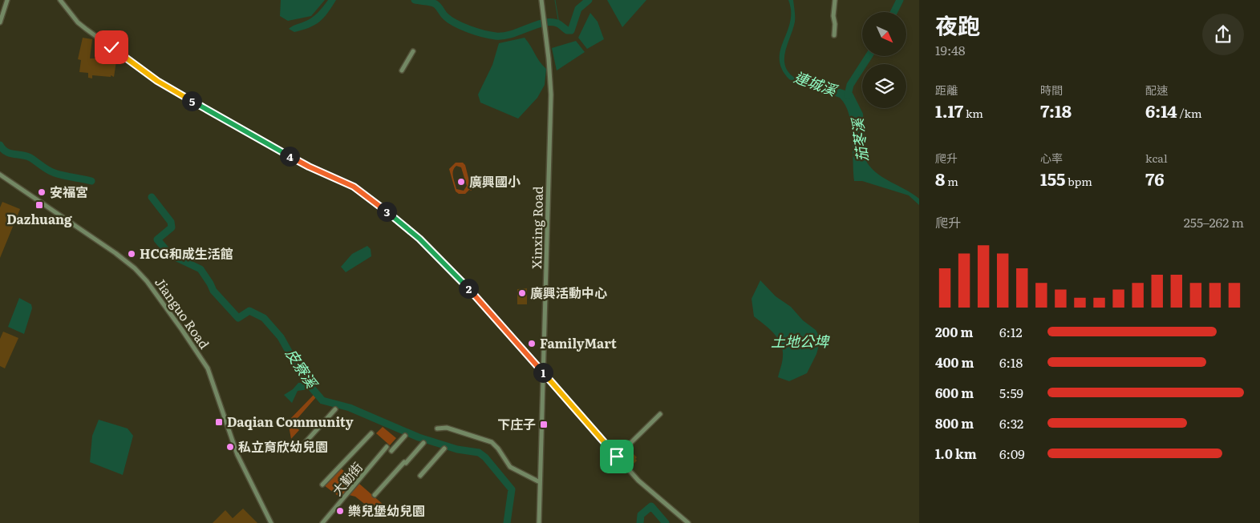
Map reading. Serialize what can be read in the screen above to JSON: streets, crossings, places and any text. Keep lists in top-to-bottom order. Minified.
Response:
{"streets":{"street":["Xinxing Road","Jianguo Road","大勤街"]},"water":["連城溪","茄苳溪","土地公埤","皮寮溪"],"places":{"other":["廣興國小","安福宮","HCG和成生活館","廣興活動中心","FamilyMart","私立育欣幼兒園","樂兒堡幼兒園"],"transit":["Dazhuang","Daqian Community","下庄子"]},"north":"bottom right","page":{"heading":["夜跑","19:48"],"stats":[["距離","1.17 km"],["時間","7:18"],["配速","6:14 /km"],["爬升","8 m"],["心率","155 bpm"],["kcal","76"]],"pins":["5","4","3","2","1"],"chart":["爬升","255–262 m"],"list":[{"name":"200 m","note":"6:12"},{"name":"400 m","note":"6:18"},{"name":"600 m","note":"5:59"},{"name":"800 m","note":"6:32"},{"name":"1.0 km","note":"6:09"}]}}
